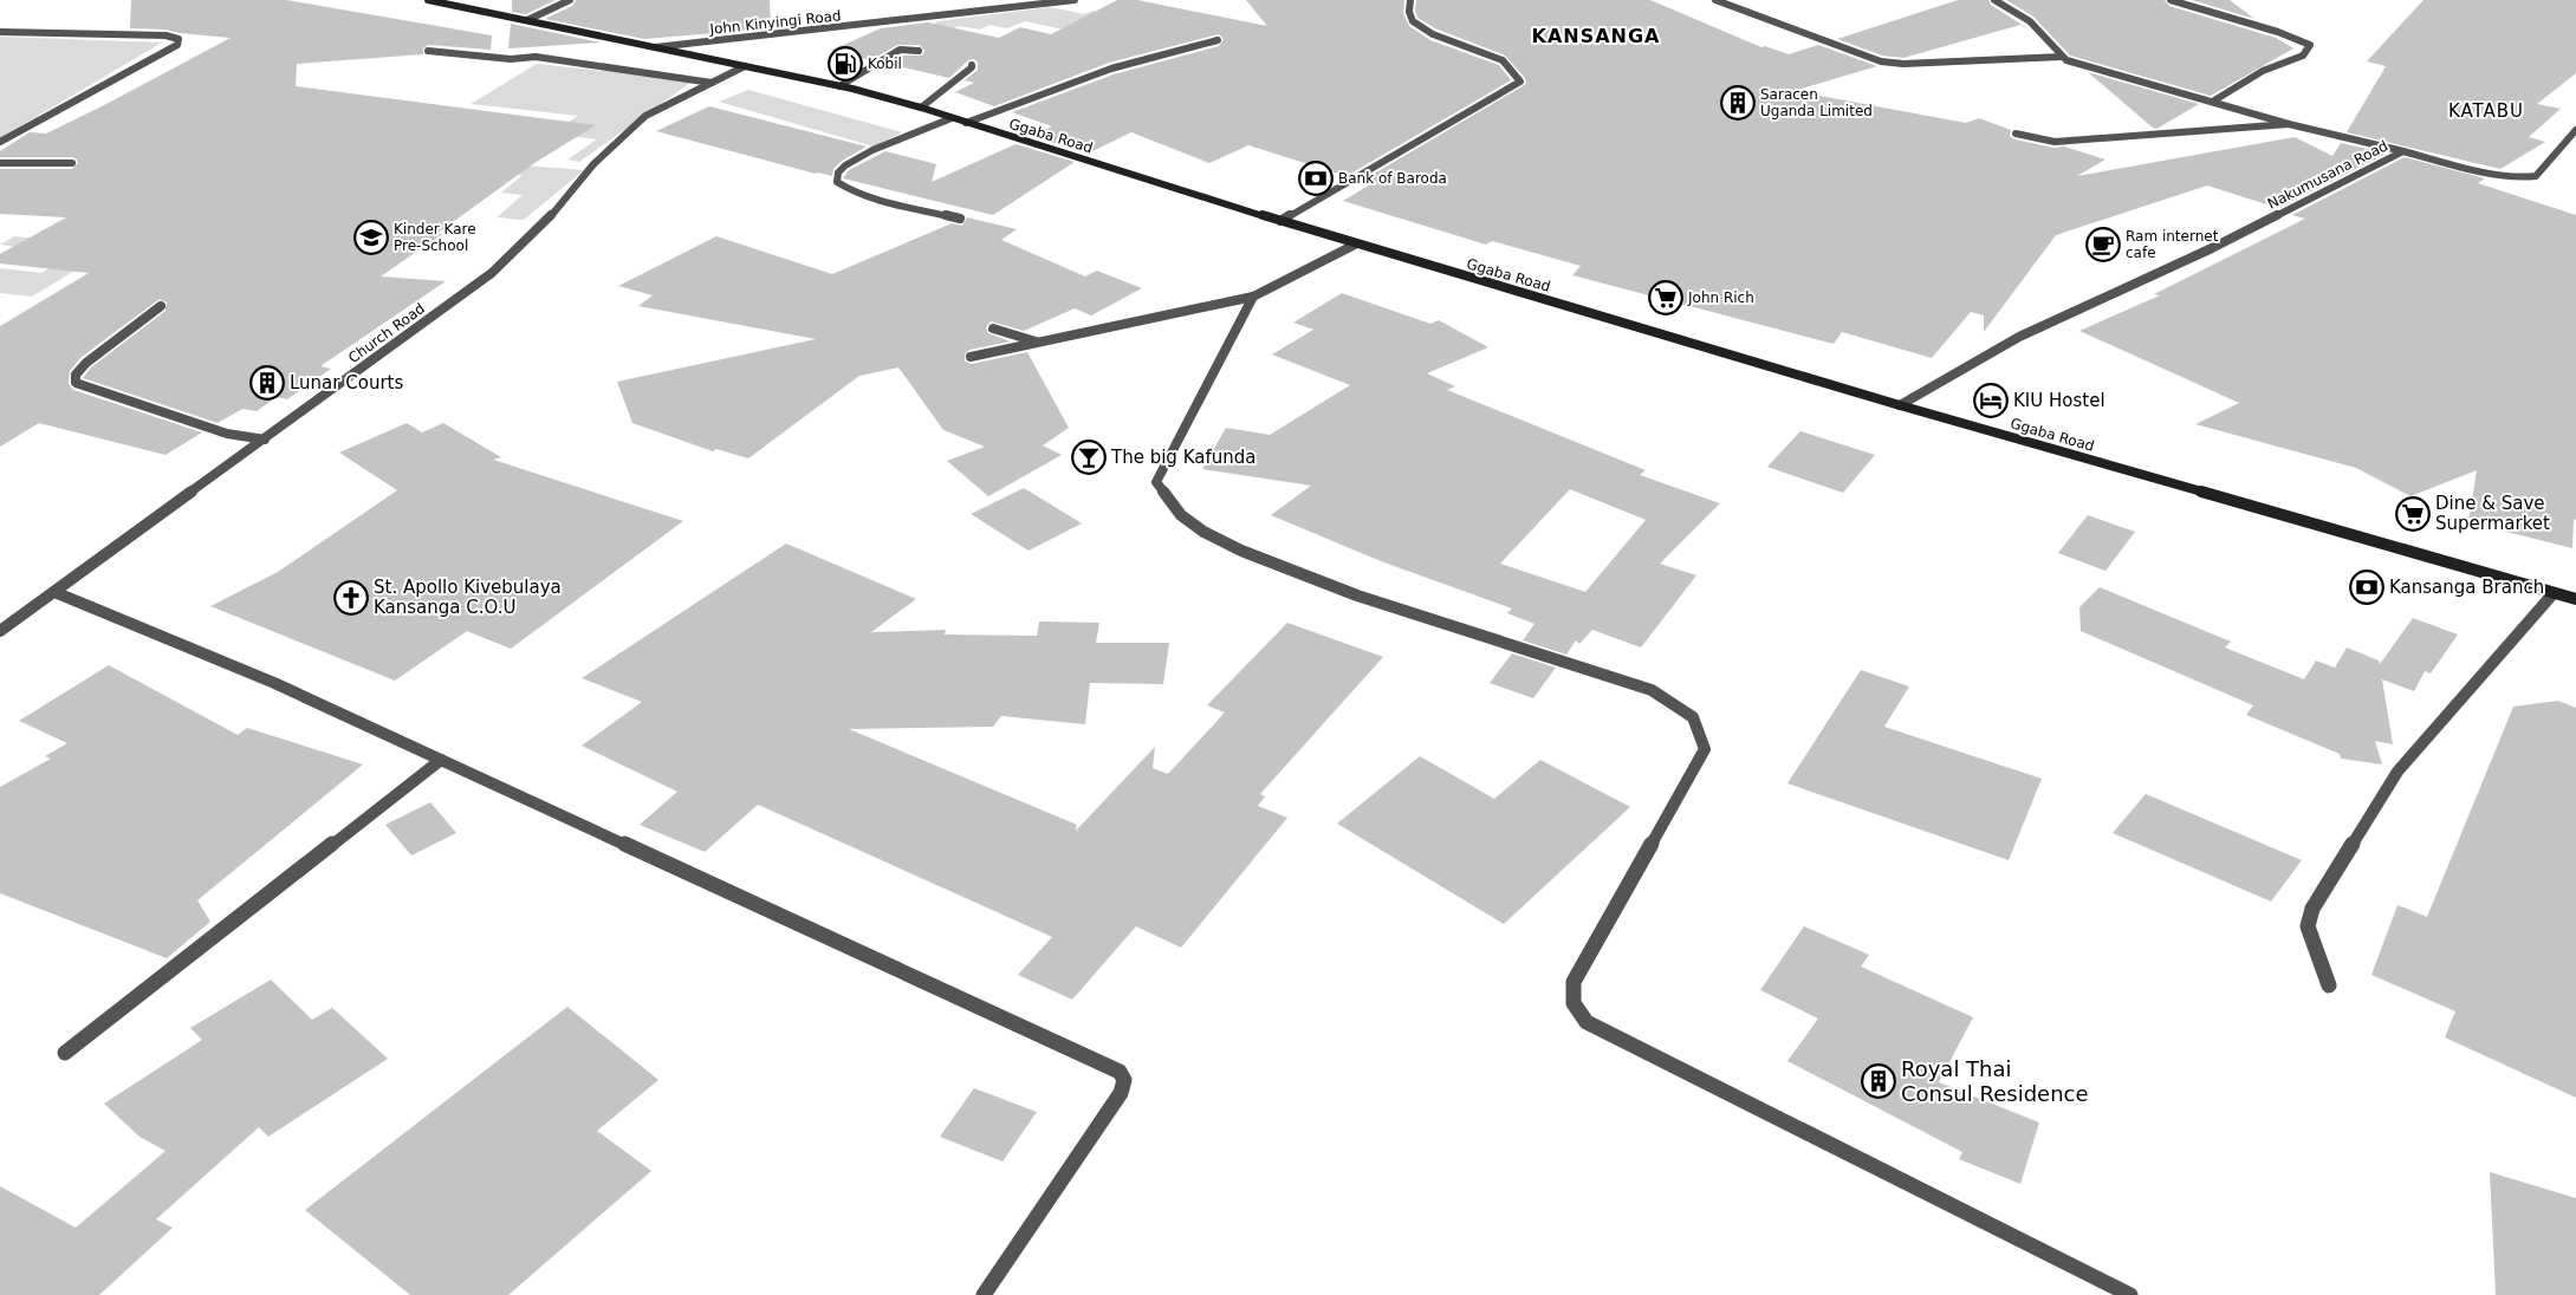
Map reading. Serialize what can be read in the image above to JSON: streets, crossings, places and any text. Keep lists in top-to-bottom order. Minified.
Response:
{"streets":{"main road":["Ggaba Road"],"street":["John Kinyingi Road","Nakumusana Road","Church Road"]},"crossings":[["John Kinyingi Road","Ggaba Road"],["Ggaba Road","Nakumusana Road"],["Ggaba Road","Church Road"]],"districts":["KANSANGA","KATABU"],"places":{"fuel station":["Kobil"],"building":["Saracen Uganda Limited","Lunar Courts","Royal Thai Consul Residence"],"bank":["Bank of Baroda","Kansanga Branch"],"school or university":["Kinder Kare Pre-School"],"cafe":["Ram internet cafe"],"supermarket":["John Rich","Dine & Save Supermarket"],"hotel":["KIU Hostel"],"bar":["The big Kafunda"],"church":["St. Apollo Kivebulaya Kansanga C.O.U"]}}
